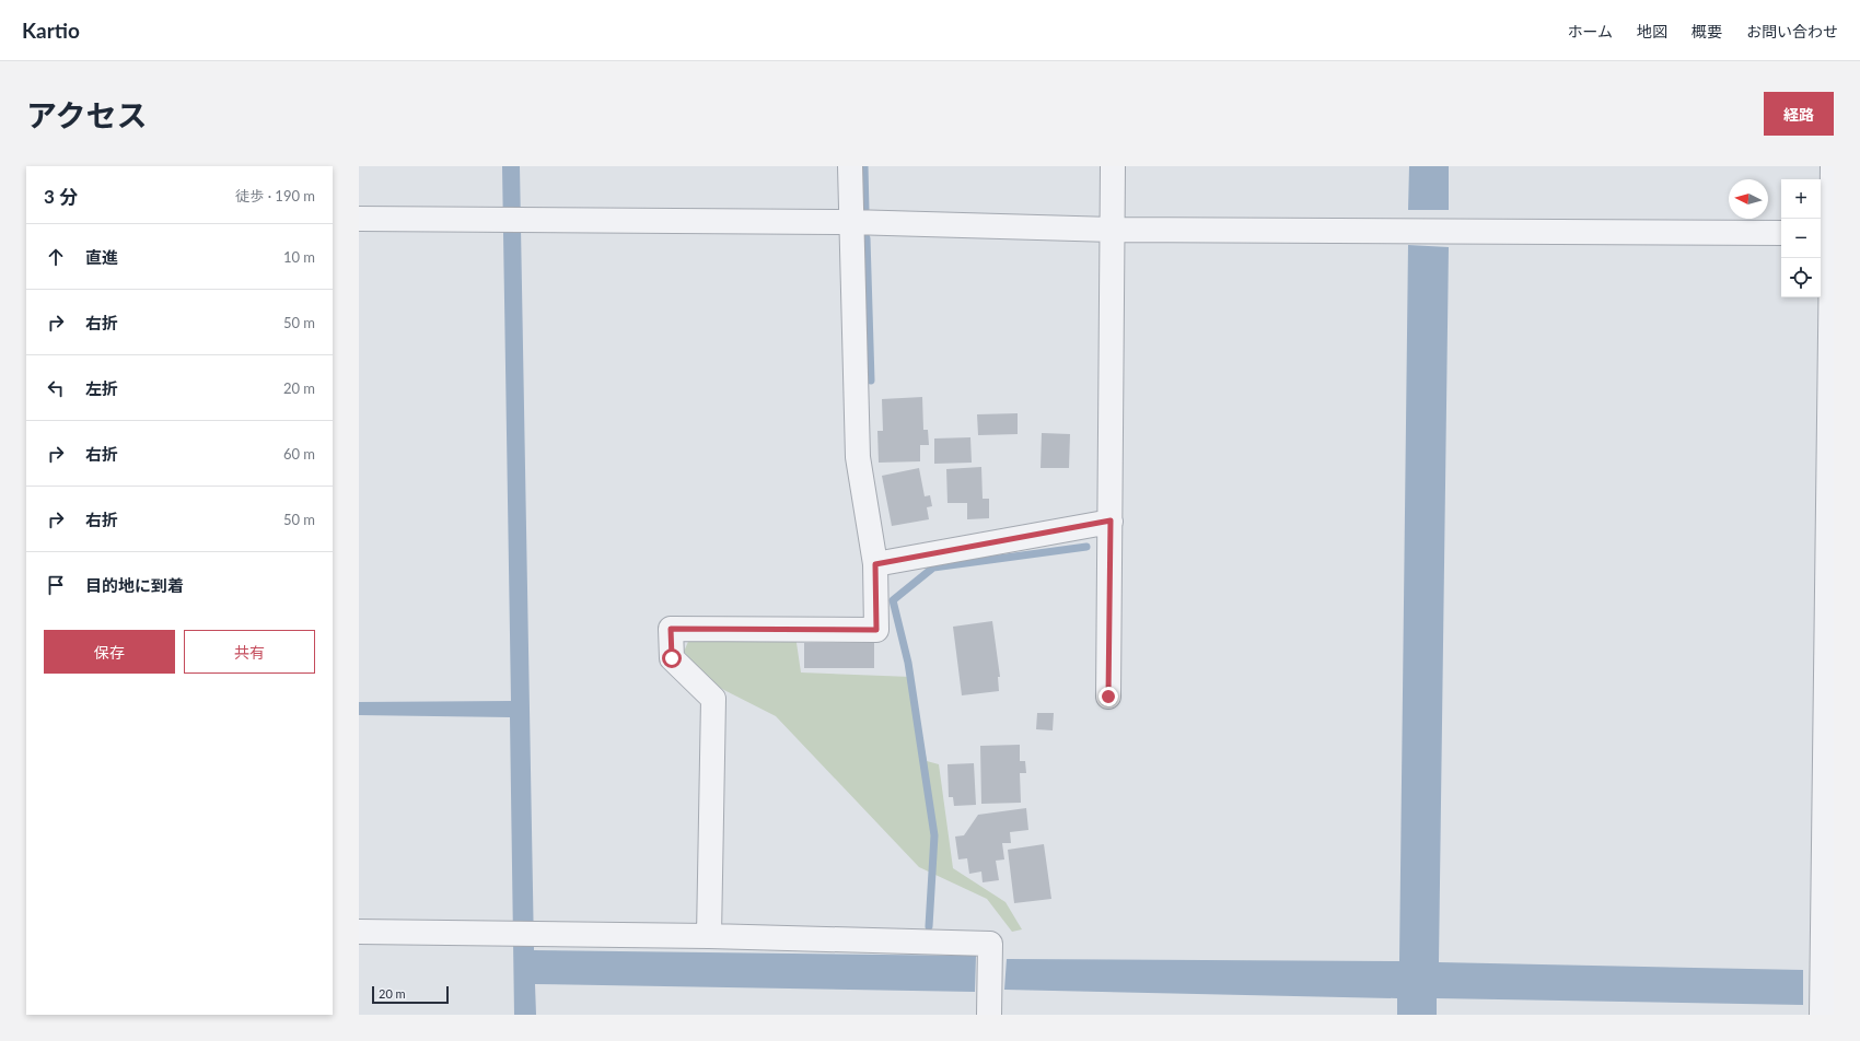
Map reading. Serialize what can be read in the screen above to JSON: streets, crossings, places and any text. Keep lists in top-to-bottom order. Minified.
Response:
{"scale_bar":"20 m","north":"left","page":{"header":"Kartio","nav":["ホーム","地図","概要","お問い合わせ"],"title":"アクセス","buttons":["経路",["保存","共有"]],"heading":["3 分","徒歩 · 190 m"],"map_buttons":["+","−"],"list":[["直進","10 m"],["右折","50 m"],["左折","20 m"],["右折","60 m"],["右折","50 m"],"目的地に到着"],"scale":"20 m"}}
